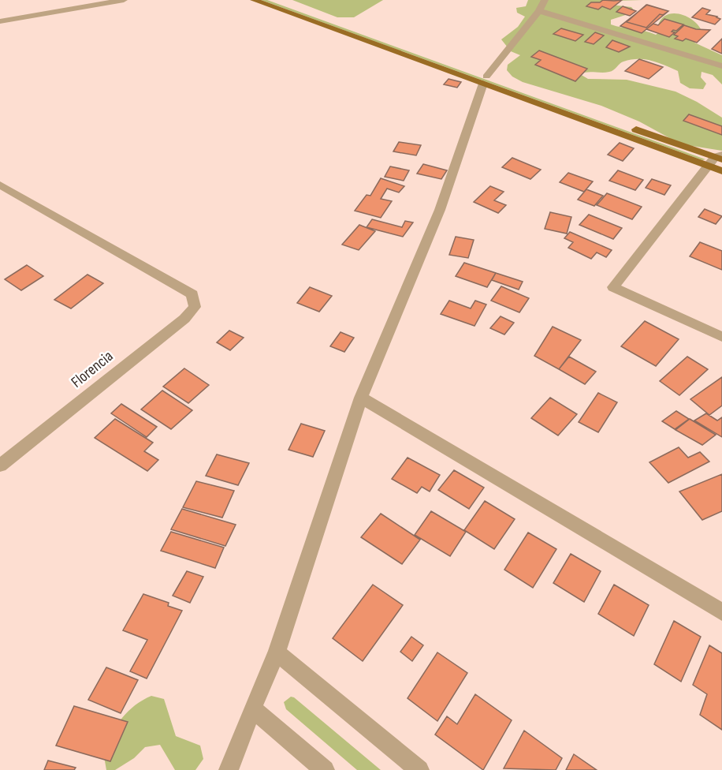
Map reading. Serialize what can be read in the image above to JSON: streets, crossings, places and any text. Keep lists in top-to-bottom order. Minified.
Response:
{"streets":{"street":["Florencia"]}}
